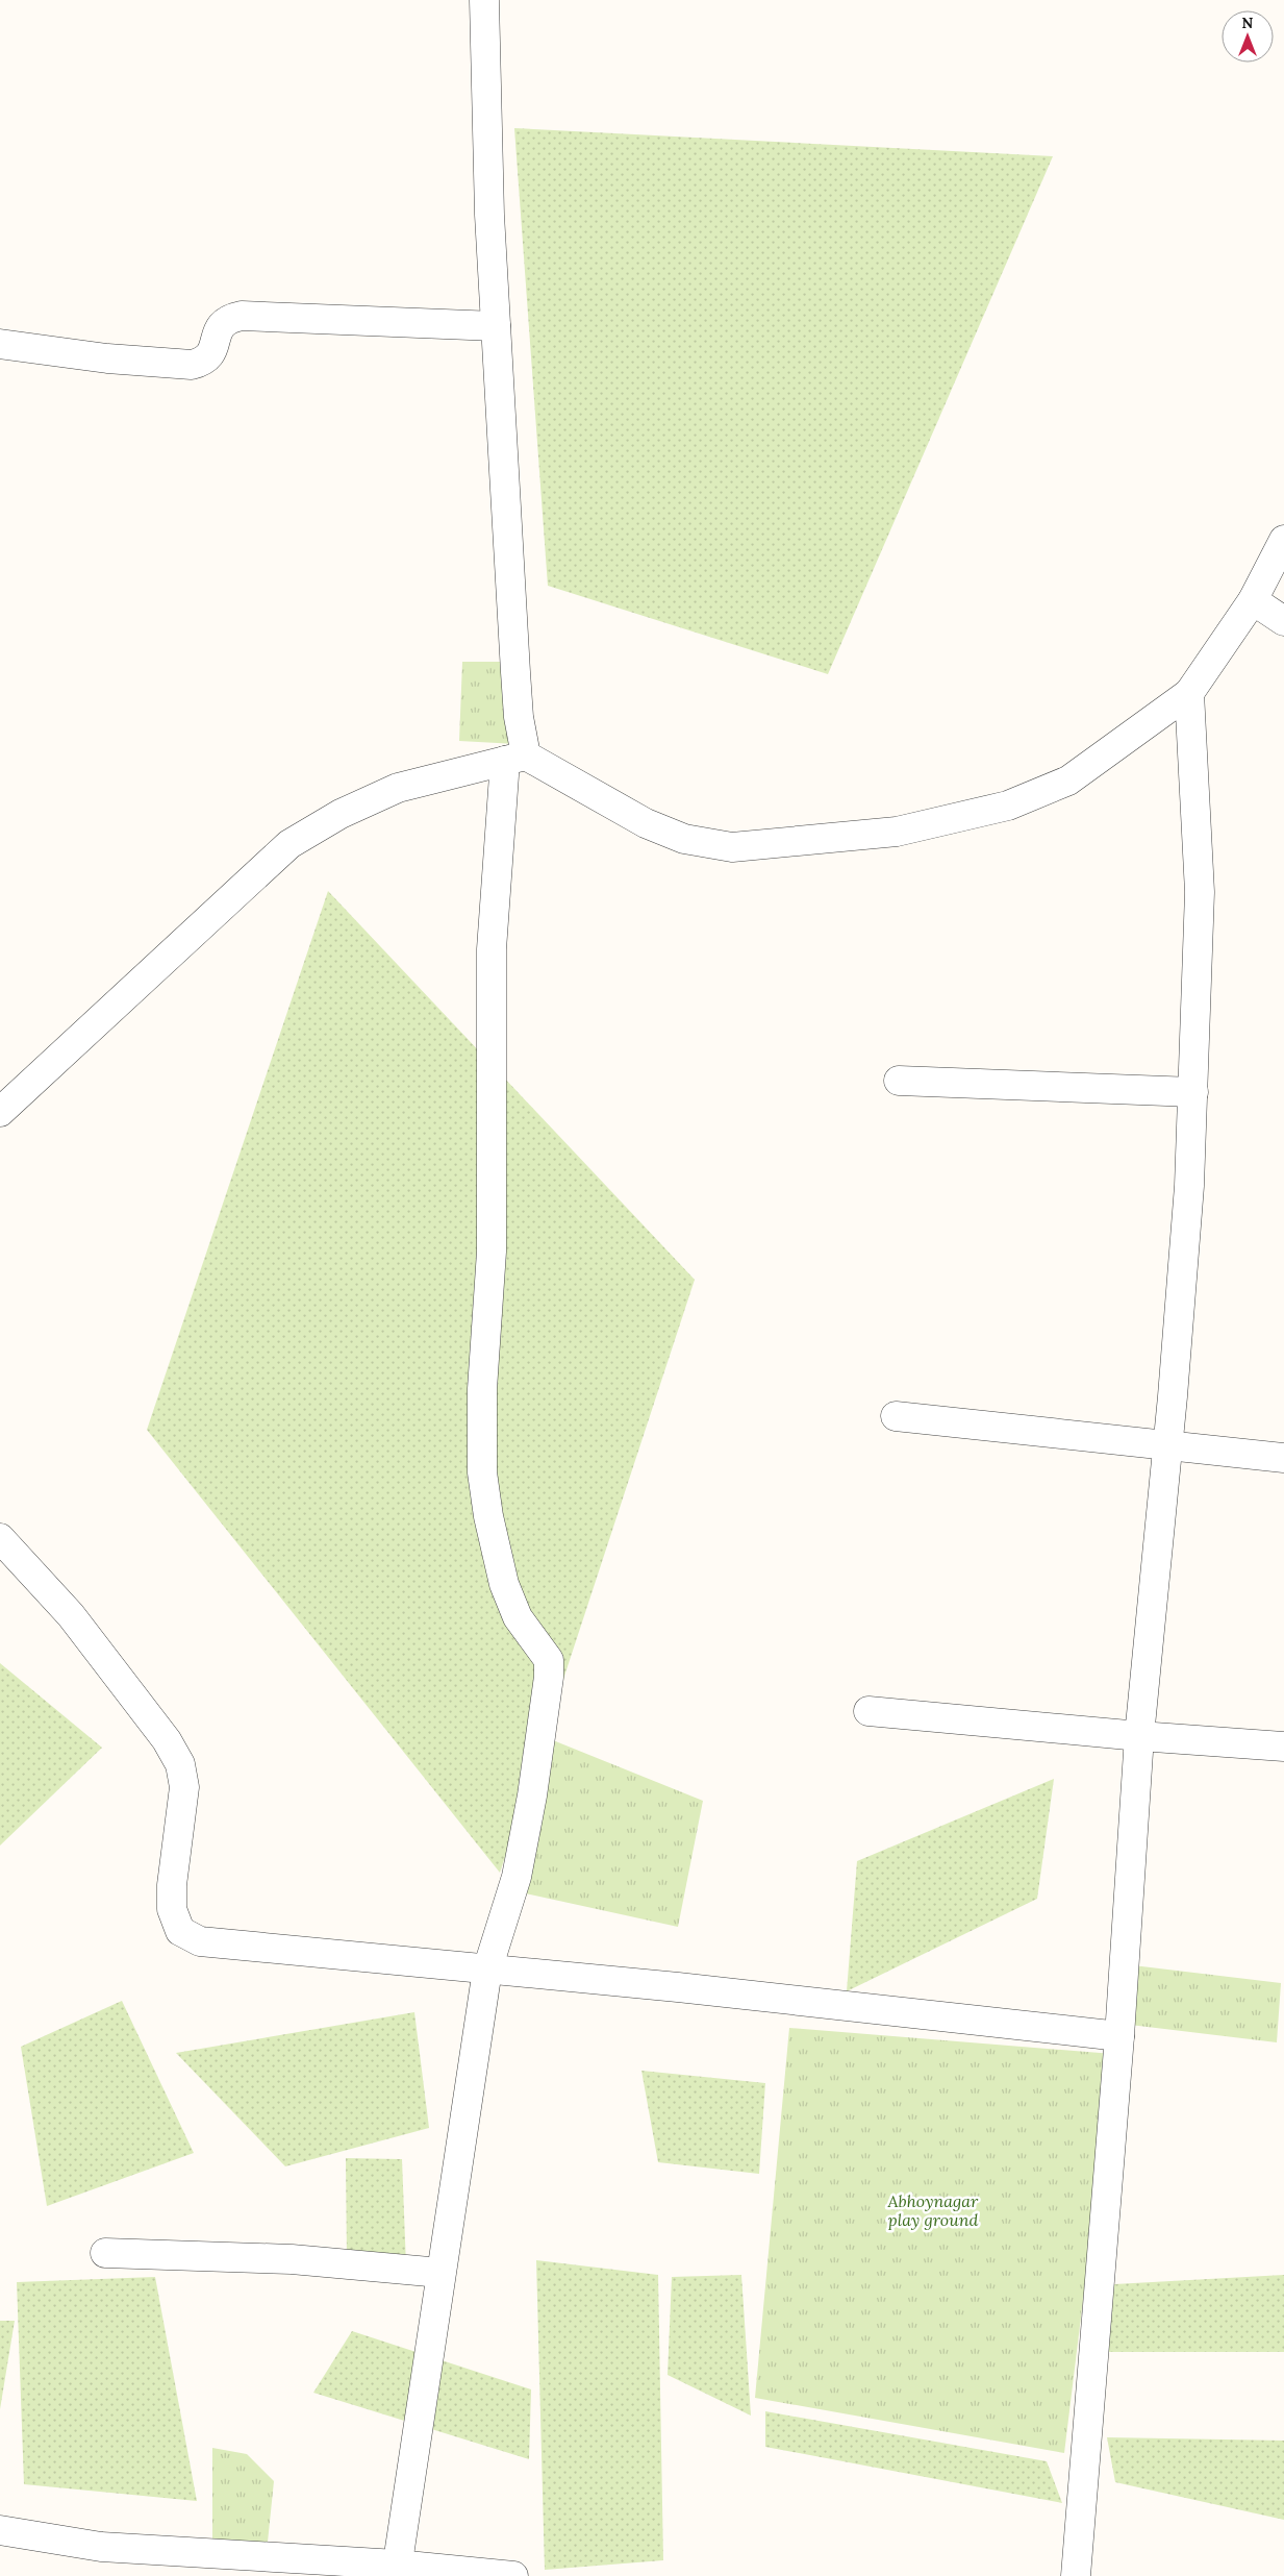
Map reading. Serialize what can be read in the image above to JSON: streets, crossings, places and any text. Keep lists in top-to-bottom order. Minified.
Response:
{"parks":["Abhoynagar play ground"],"north":"top"}
